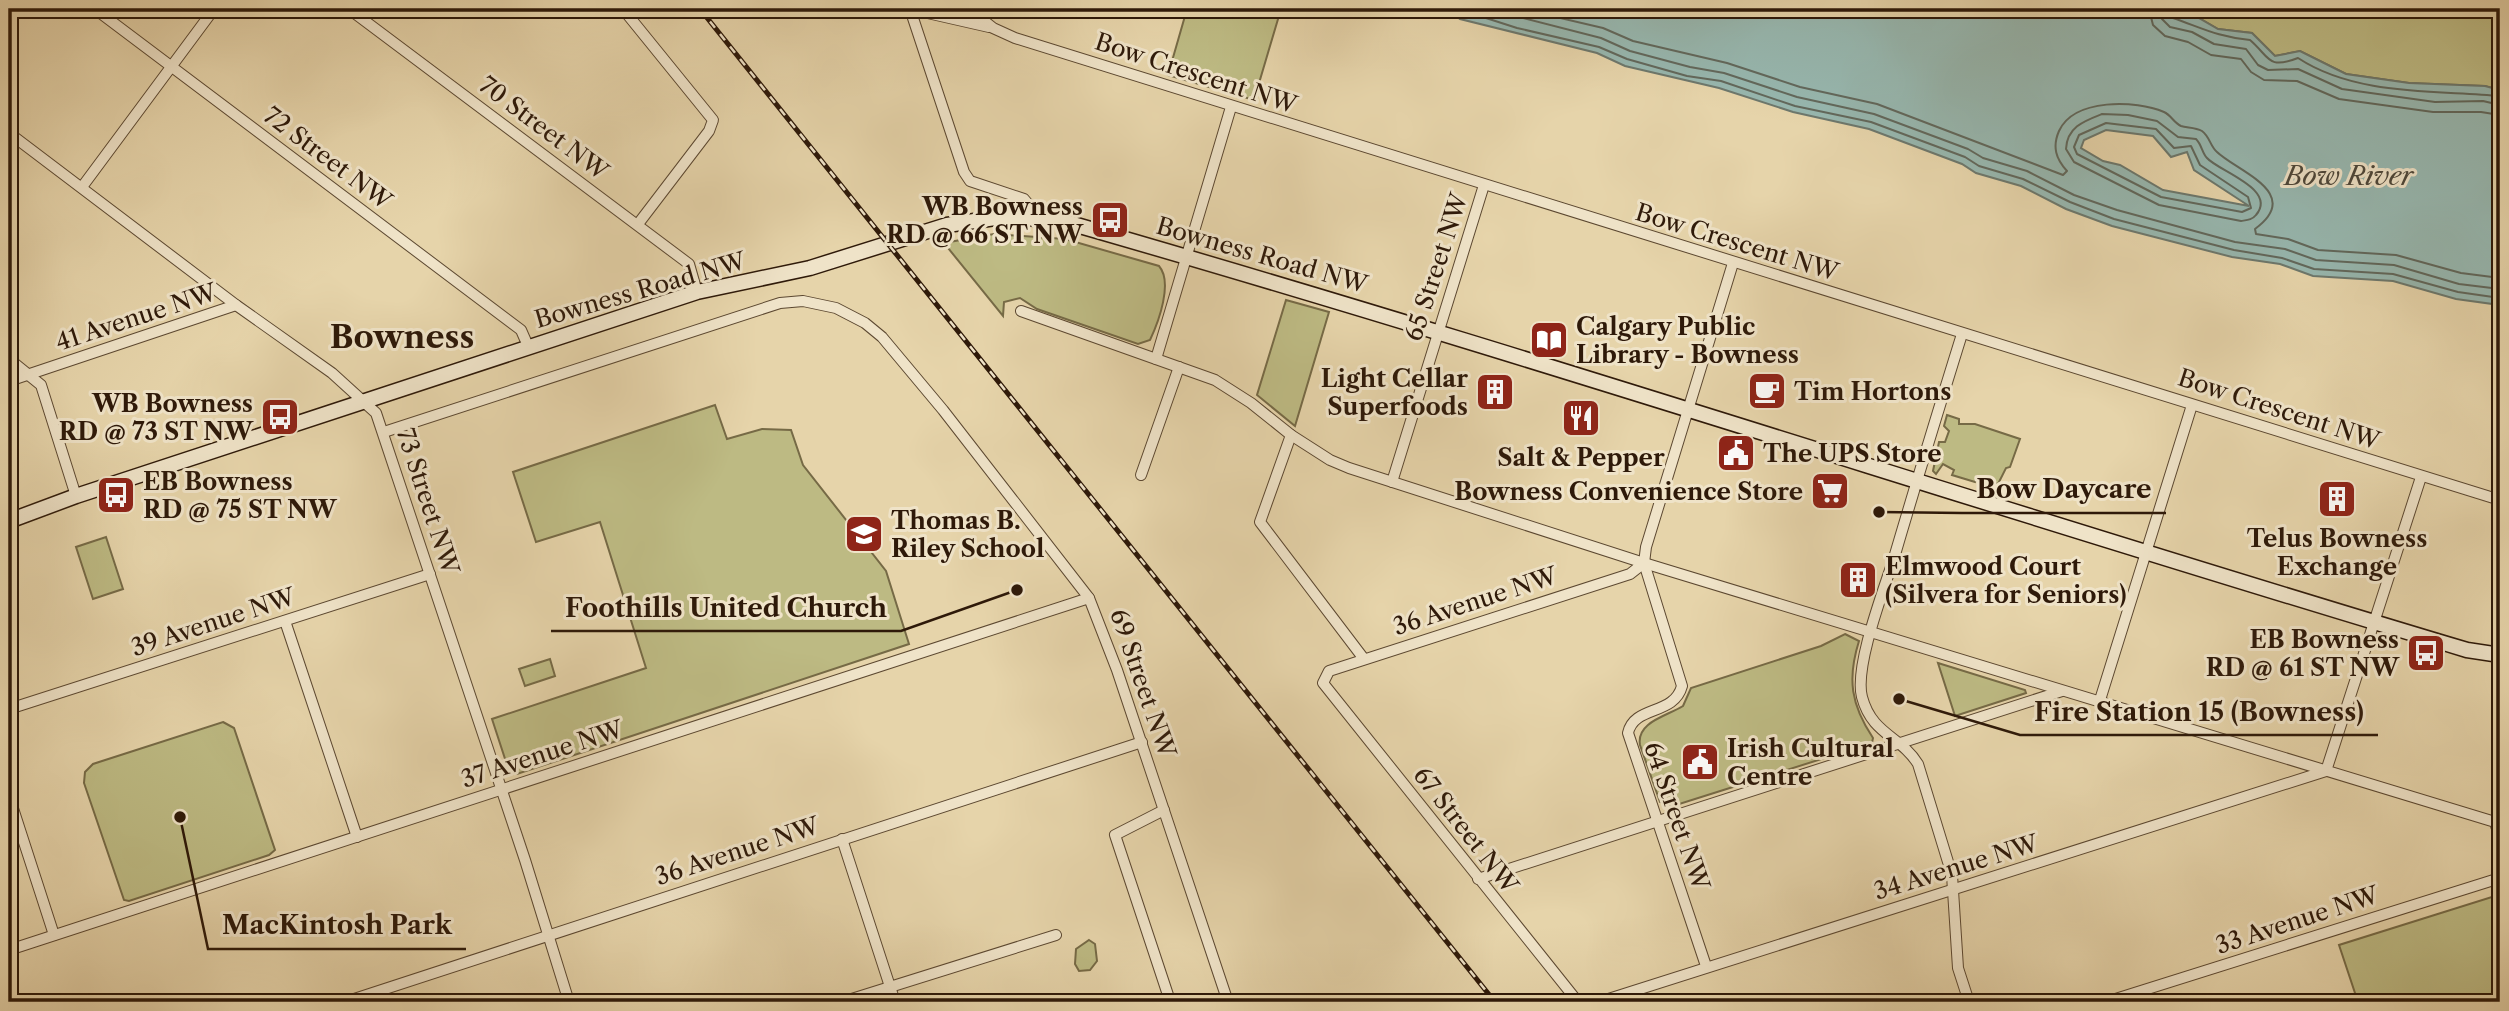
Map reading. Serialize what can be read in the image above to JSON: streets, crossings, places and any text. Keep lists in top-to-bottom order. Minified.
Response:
{"streets":{"street":["Bow Crescent NW","70 Street NW","72 Street NW","Bowness Road NW","65 Street NW","41 Avenue NW","73 Street NW","36 Avenue NW","39 Avenue NW","69 Street NW","37 Avenue NW","64 Street NW","67 Street NW","34 Avenue NW","33 Avenue NW"]},"crossings":[["Bow Crescent NW","65 Street NW"],["Bow Crescent NW","64 Street NW"],["70 Street NW","Bowness Road NW"],["72 Street NW","Bowness Road NW"],["Bowness Road NW","65 Street NW"],["Bowness Road NW","73 Street NW"],["Bowness Road NW","69 Street NW"],["Bowness Road NW","64 Street NW"],["41 Avenue NW","73 Street NW"],["73 Street NW","36 Avenue NW"],["73 Street NW","39 Avenue NW"],["73 Street NW","37 Avenue NW"],["36 Avenue NW","69 Street NW"],["36 Avenue NW","64 Street NW"],["36 Avenue NW","67 Street NW"],["69 Street NW","37 Avenue NW"],["64 Street NW","34 Avenue NW"]],"districts":["Bowness"],"water":["Bow River"],"places":{"bus stop":["WB Bowness RD @ 66 ST NW","WB Bowness RD @ 73 ST NW","EB Bowness RD @ 75 ST NW","EB Bowness RD @ 61 ST NW"],"library":["Calgary Public Library - Bowness"],"cafe":["Tim Hortons"],"building":["Light Cellar Superfoods","Telus Bowness Exchange","Elmwood Court (Silvera for Seniors)"],"restaurant":["Salt & Pepper"],"public building":["The UPS Store","Irish Cultural Centre"],"supermarket":["Bowness Convenience Store"],"other":["Bow Daycare","Foothills United Church","Fire Station 15 (Bowness)","MacKintosh Park"],"school or university":["Thomas B. Riley School"]}}
